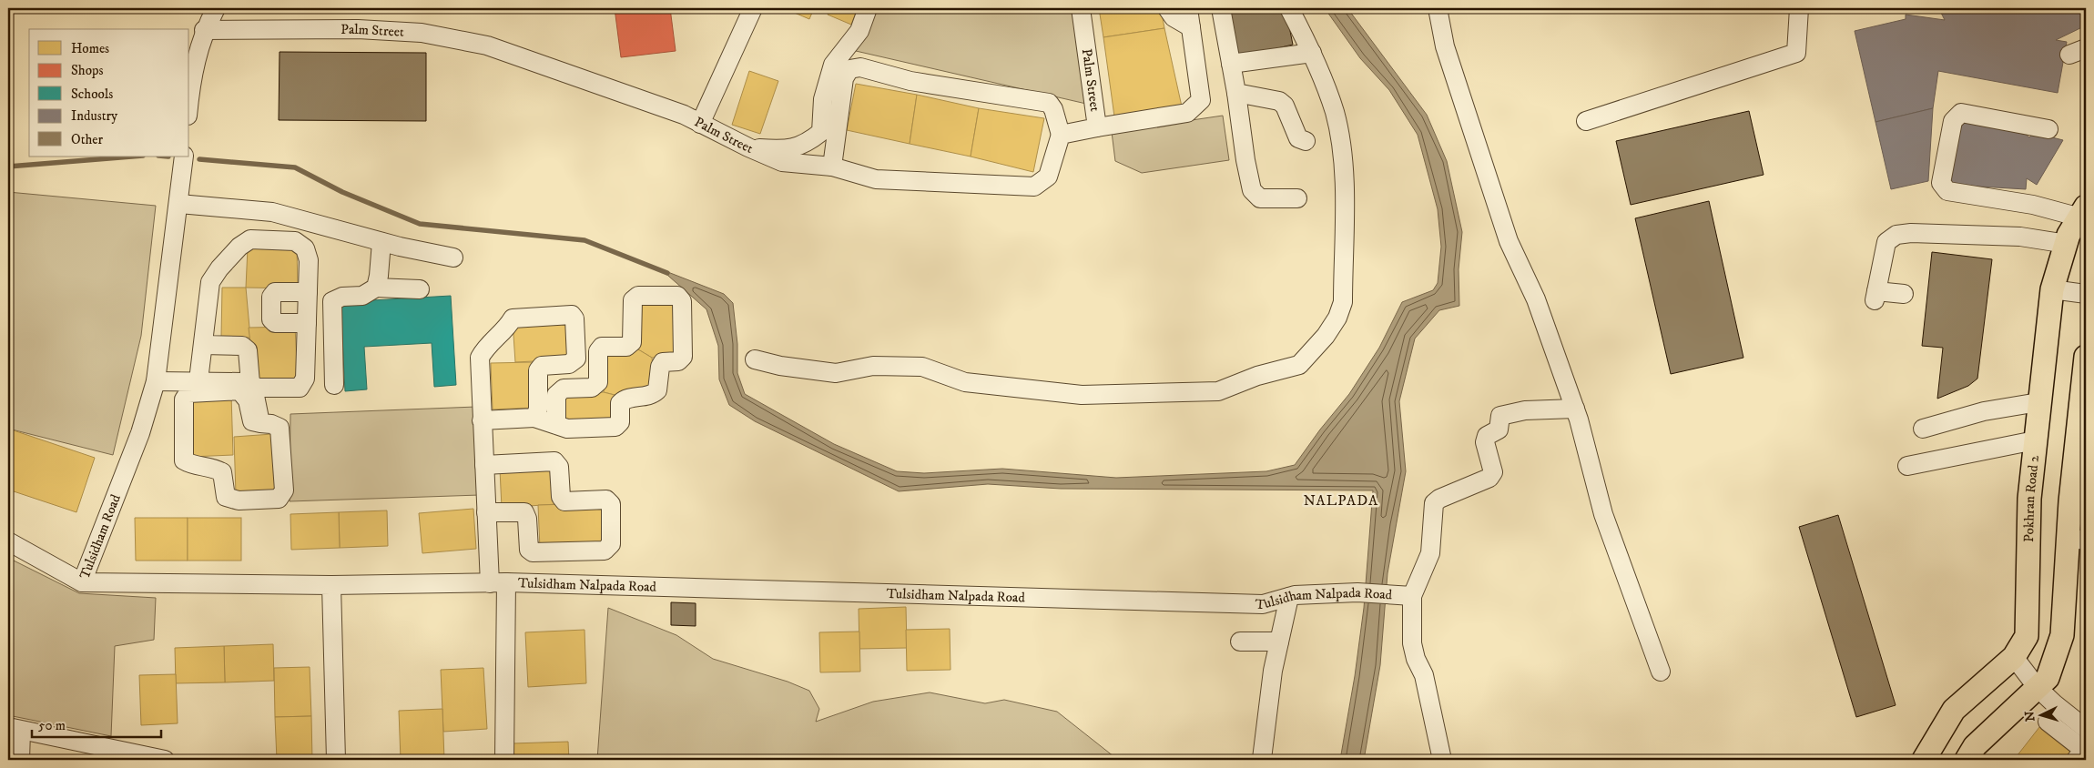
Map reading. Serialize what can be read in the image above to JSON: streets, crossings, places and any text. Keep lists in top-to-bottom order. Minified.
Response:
{"streets":{"main road":["Pokhran Road 2"],"street":["Palm Street","Tulsidham Road","Tulsidham Nalpada Road"]},"crossings":[["Tulsidham Road","Tulsidham Nalpada Road"]],"districts":["NALPADA"],"legend":["Homes","Shops","Schools","Industry","Other"],"scale_bar":"50 m","north":"left"}
